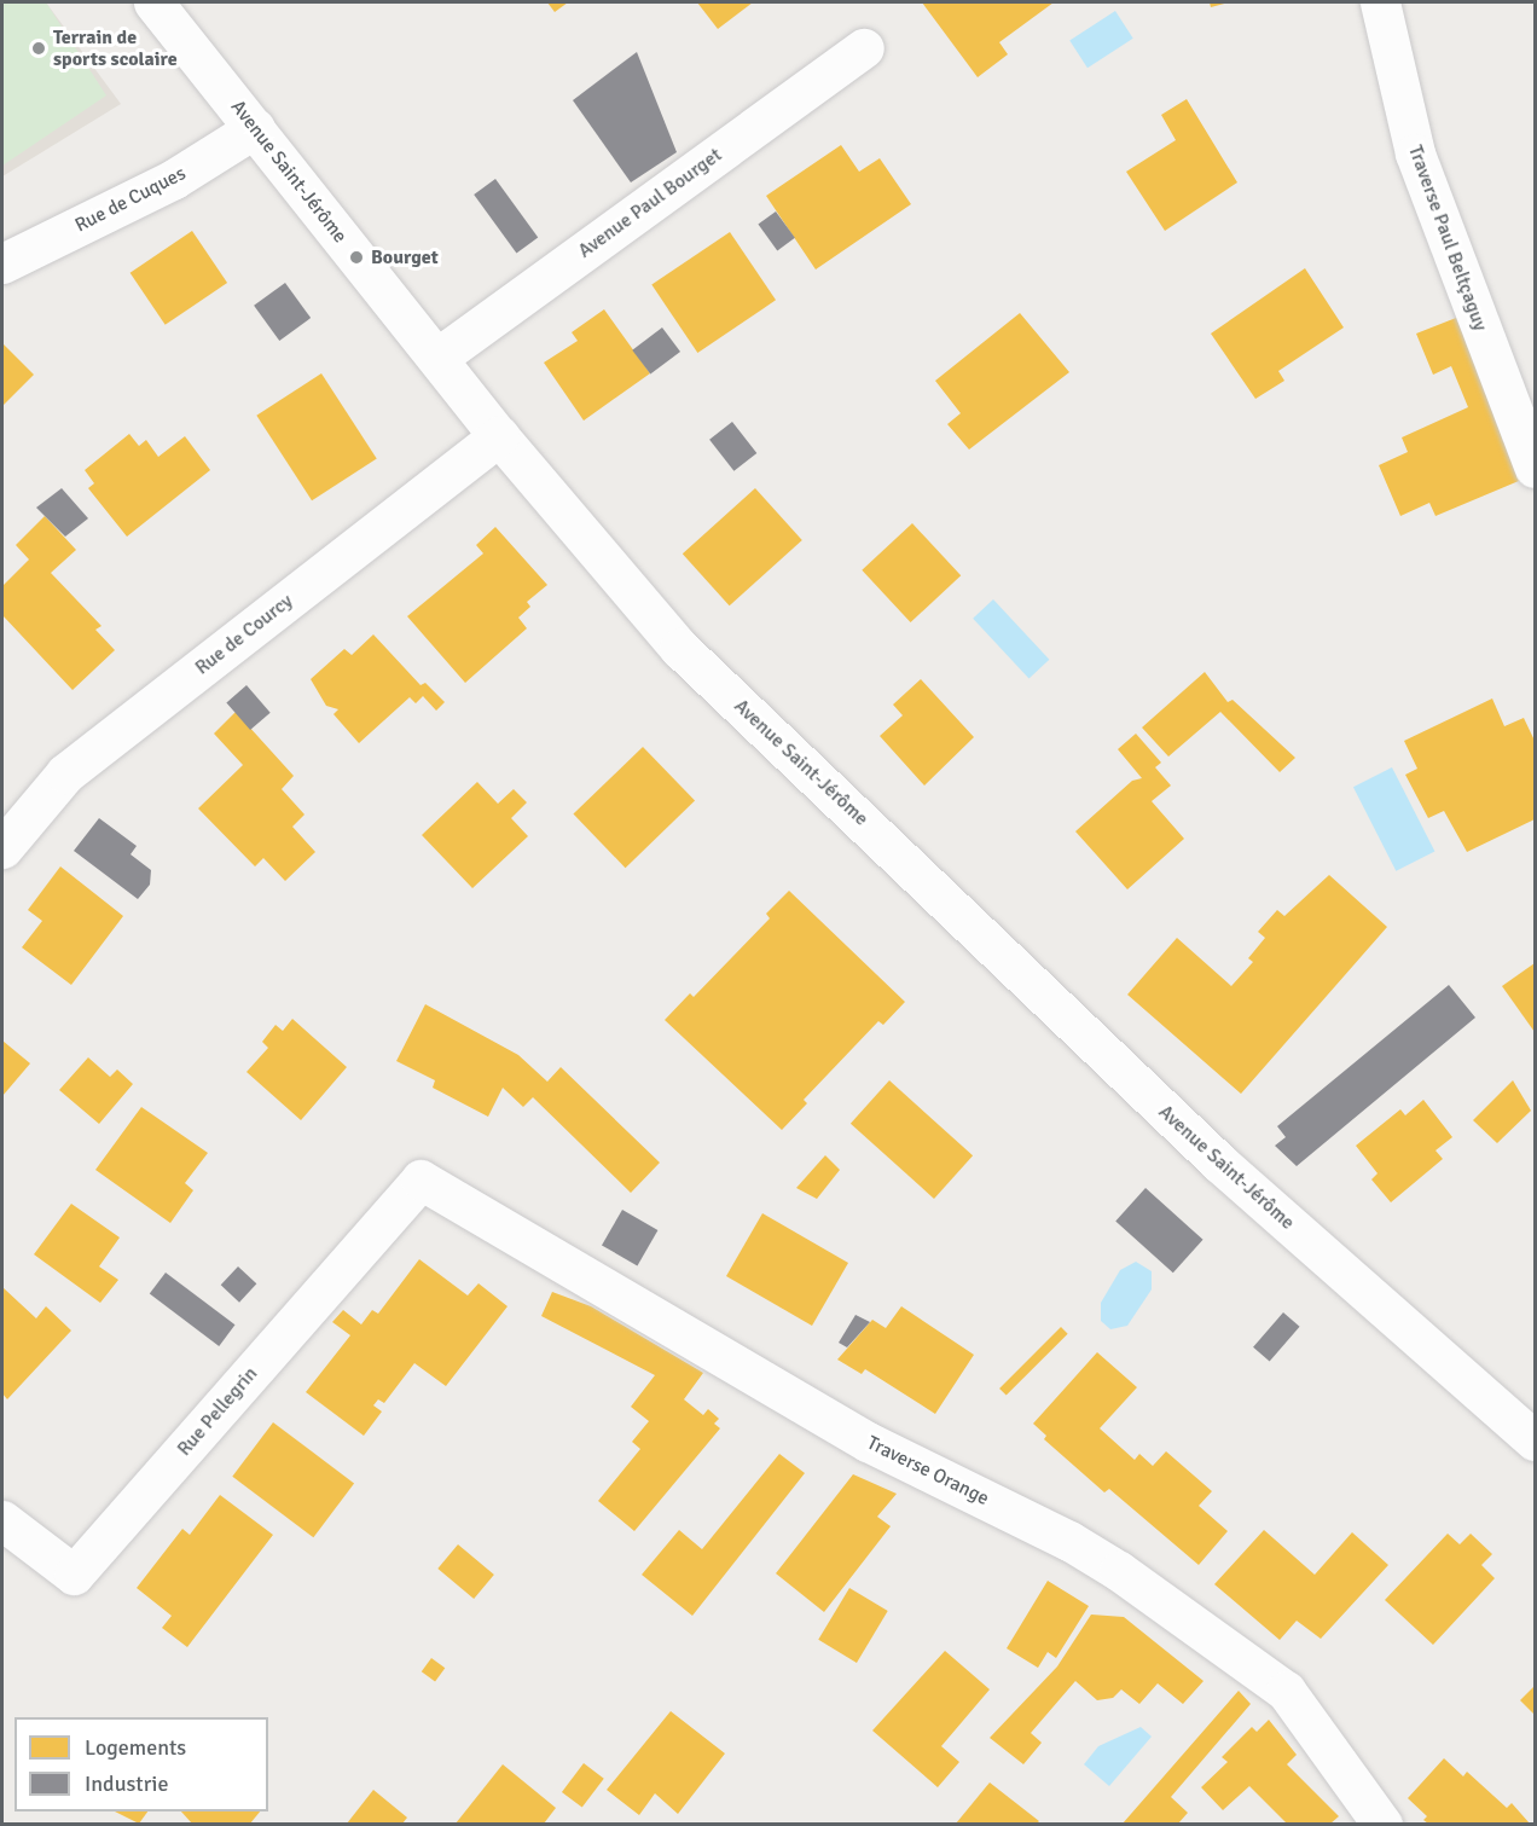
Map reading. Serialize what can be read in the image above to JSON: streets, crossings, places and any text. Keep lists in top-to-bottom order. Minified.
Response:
{"streets":{"street":["Avenue Saint-Jérôme","Rue de Cuques","Avenue Paul Bourget","Traverse Paul Beltçaguy","Rue de Courcy","Rue Pellegrin","Traverse Orange"]},"crossings":[["Avenue Saint-Jérôme","Rue de Cuques"],["Avenue Saint-Jérôme","Avenue Paul Bourget"],["Avenue Saint-Jérôme","Rue de Courcy"],["Rue Pellegrin","Traverse Orange"]],"places":["Terrain de sports scolaire","Bourget"],"legend":["Logements","Industrie"]}
